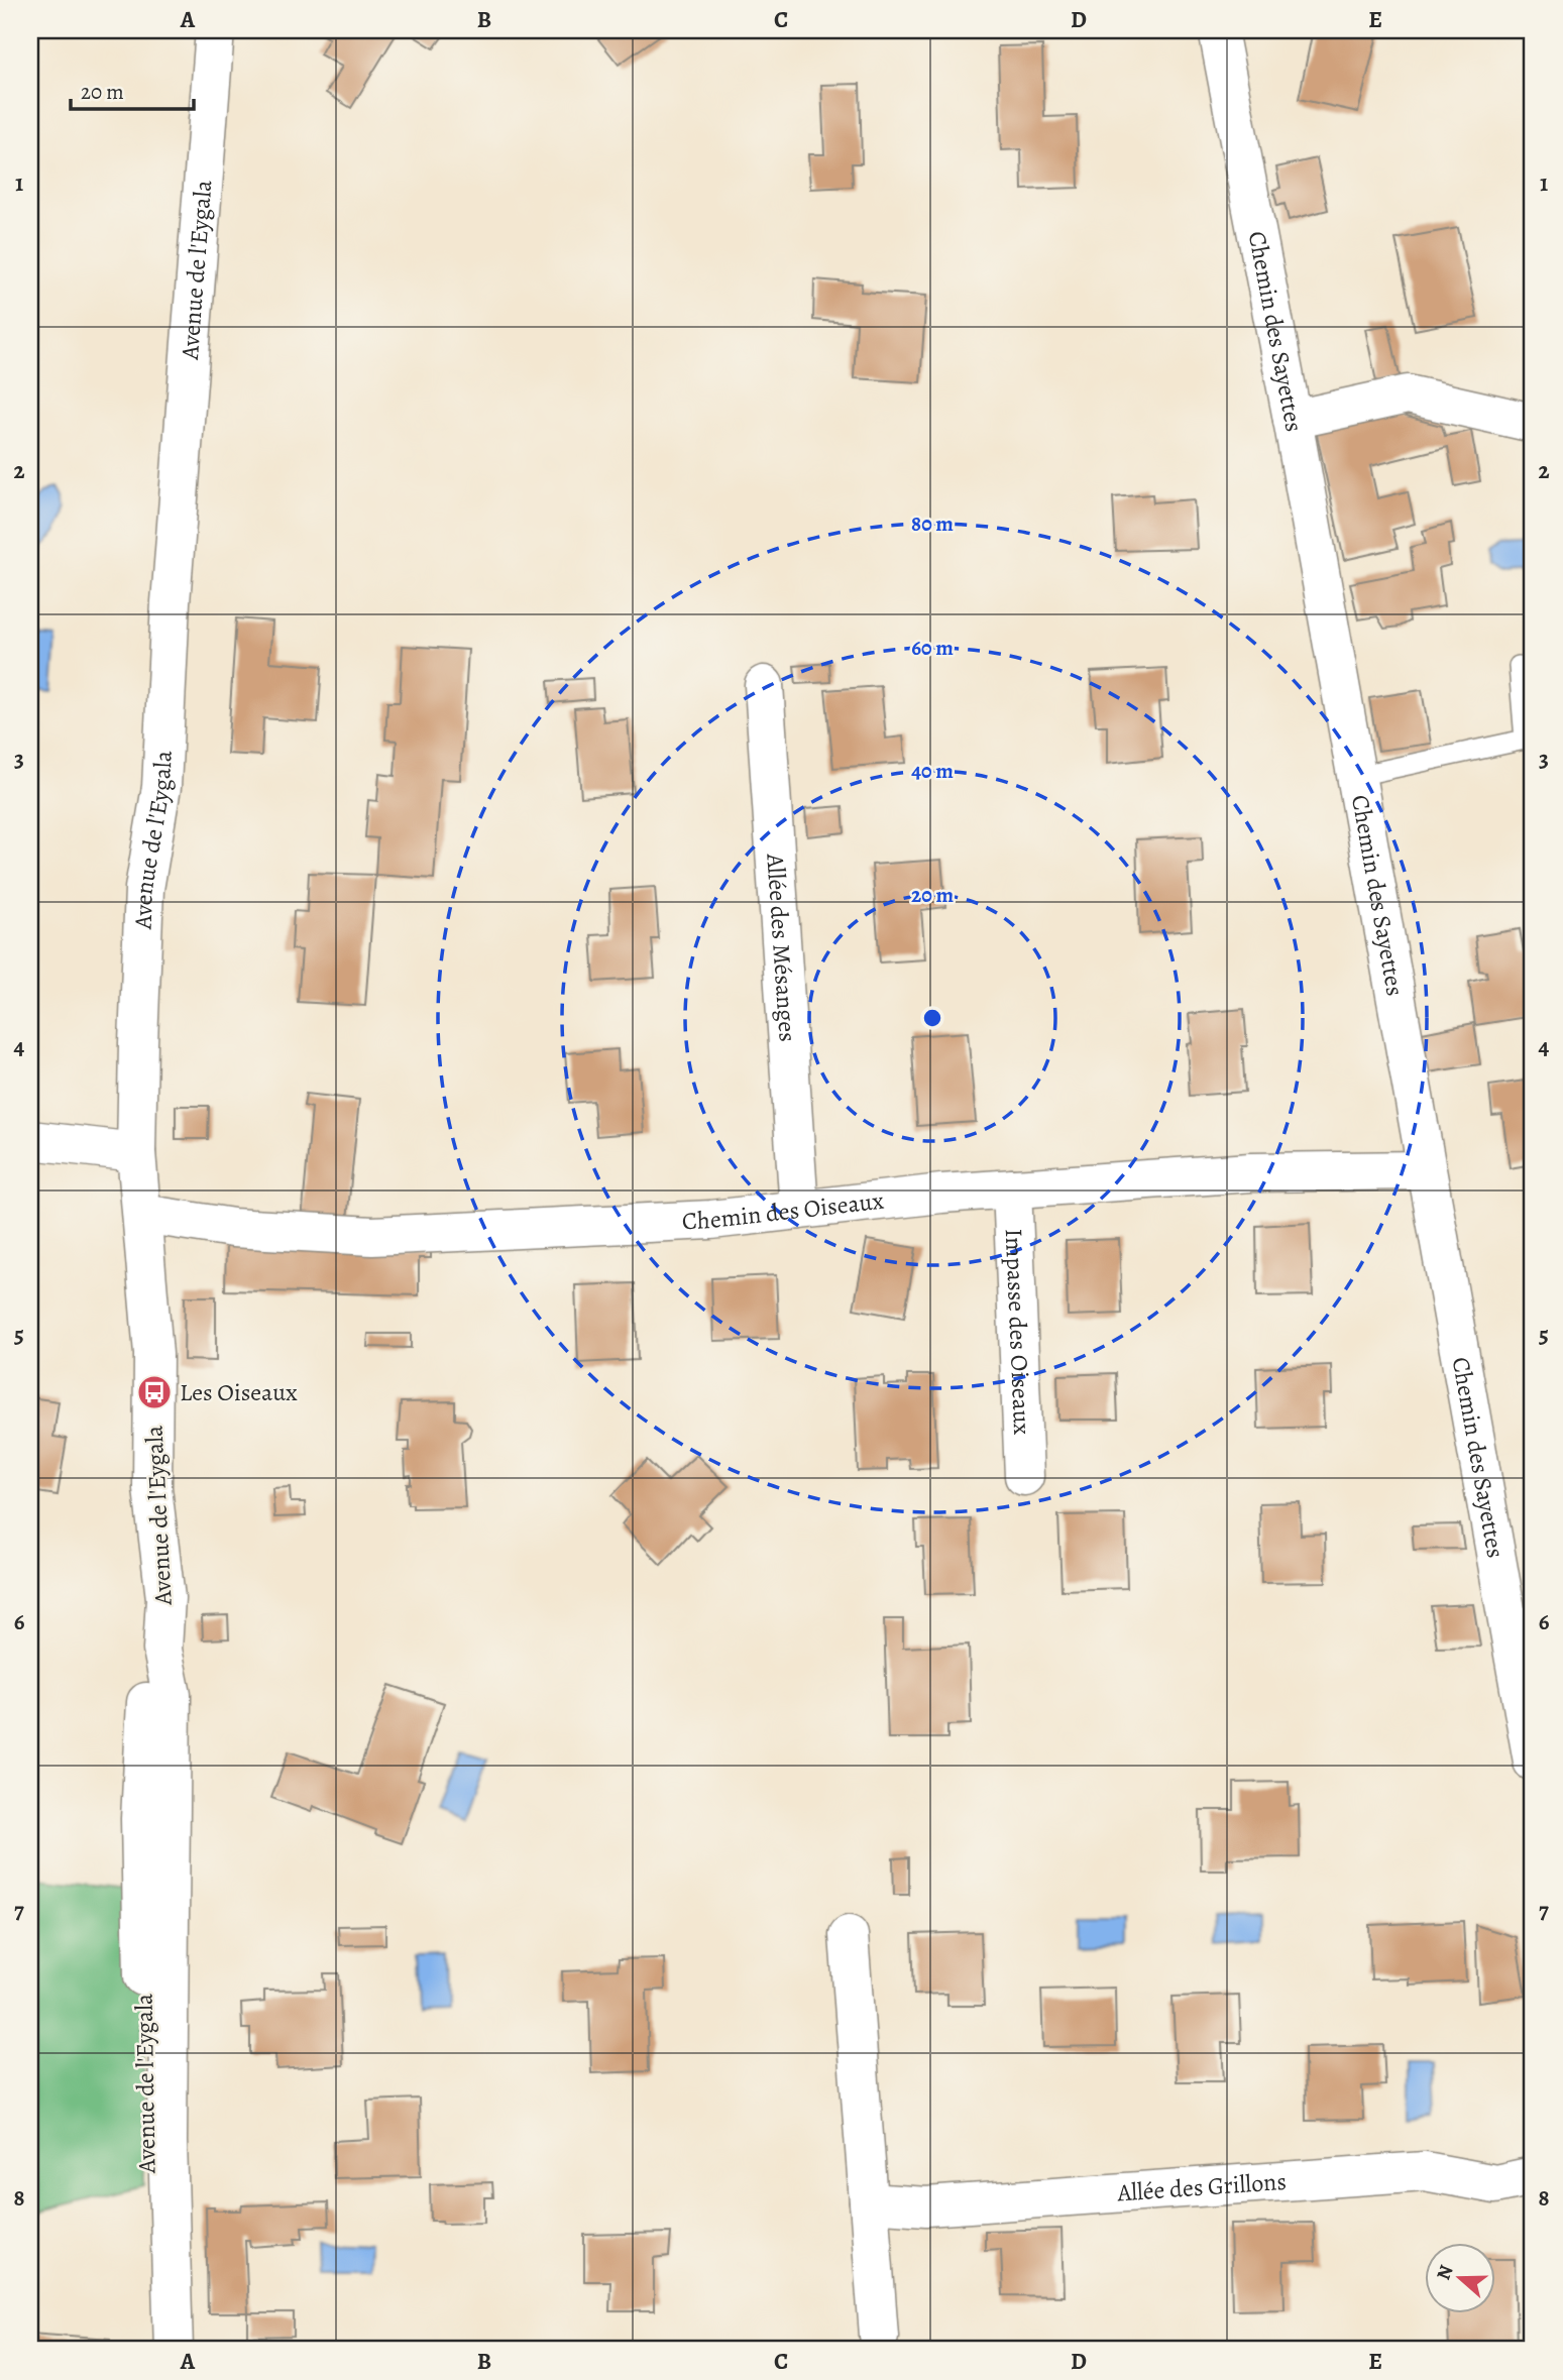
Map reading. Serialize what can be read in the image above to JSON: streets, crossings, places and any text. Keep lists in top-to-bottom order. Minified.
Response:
{"streets":{"street":["Avenue de l'Eygala","Chemin des Sayettes","Allée des Mésanges","Chemin des Oiseaux","Impasse des Oiseaux","Allée des Grillons"]},"crossings":[["Avenue de l'Eygala","Chemin des Oiseaux"],["Chemin des Sayettes","Chemin des Oiseaux"],["Allée des Mésanges","Chemin des Oiseaux"],["Chemin des Oiseaux","Impasse des Oiseaux"]],"places":{"bus stop":["Les Oiseaux"]},"scale_bar":"20 m","north":"left","grid":{"columns":["A","B","C","D","E"],"rows":["1","2","3","4","5","6","7","8"]},"rings":["80 m","60 m","40 m","20 m"]}
